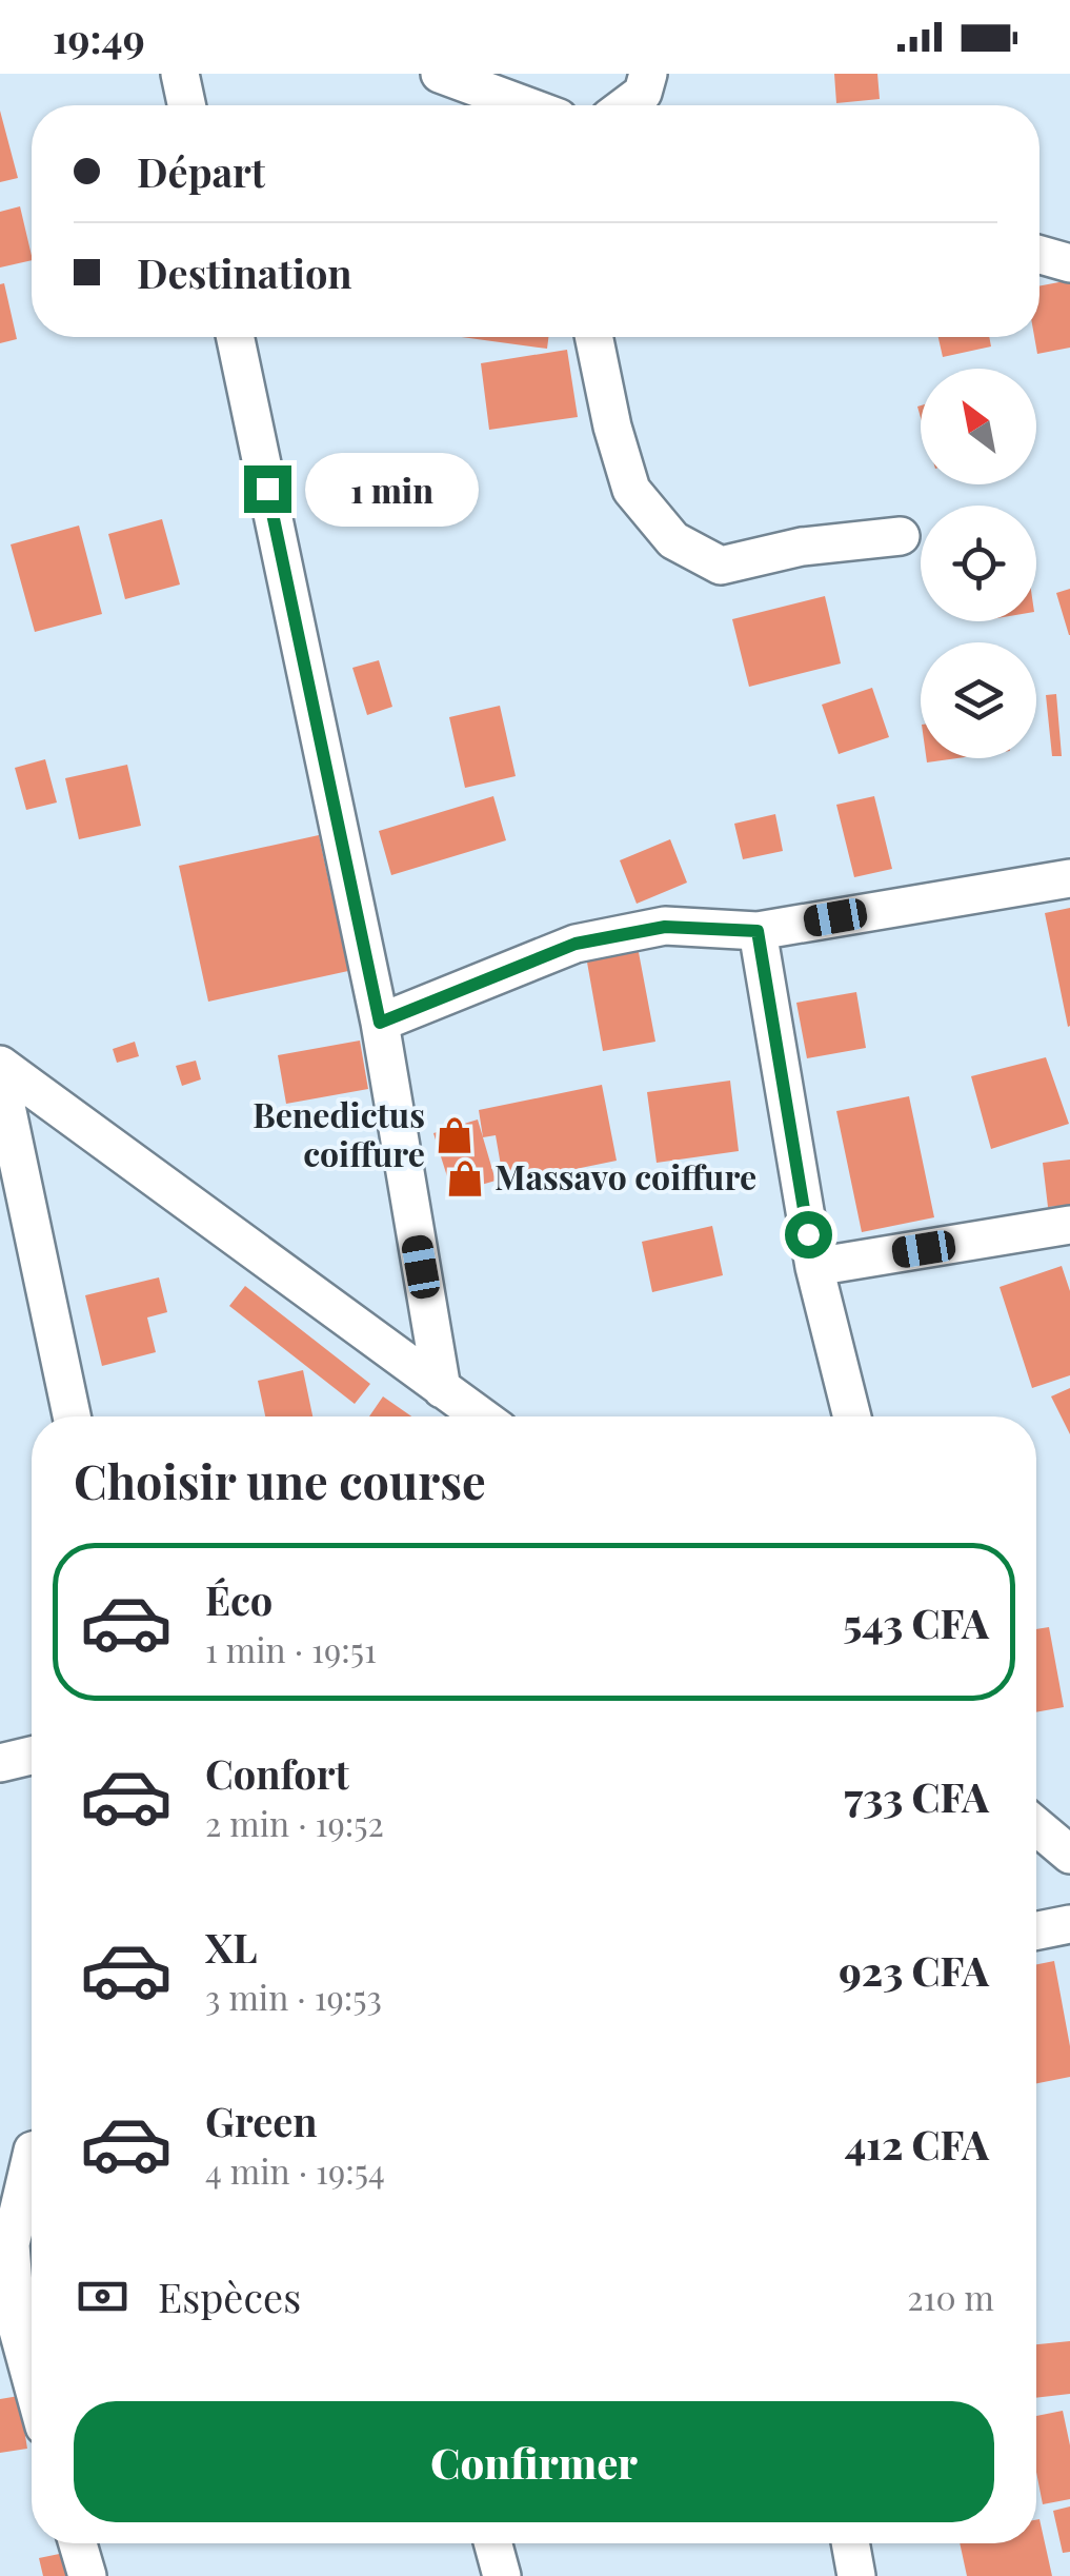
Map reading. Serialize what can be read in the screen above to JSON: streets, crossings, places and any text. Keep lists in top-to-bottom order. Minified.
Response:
{"places":{"shop":["Benedictus coiffure","Massavo coiffure"]},"north":"top left","page":{"status":"19:49","banner":["Départ","Destination"],"bubble":"1 min","heading":"Choisir une course","list":[{"name":"Éco","note":"1 min · 19:51","value":"543 CFA"},{"name":"Confort","note":"2 min · 19:52","value":"733 CFA"},{"name":"XL","note":"3 min · 19:53","value":"923 CFA"},{"name":"Green","note":"4 min · 19:54","value":"412 CFA"}],"pay":["Espèces","210 m"],"buttons":"Confirmer"}}
